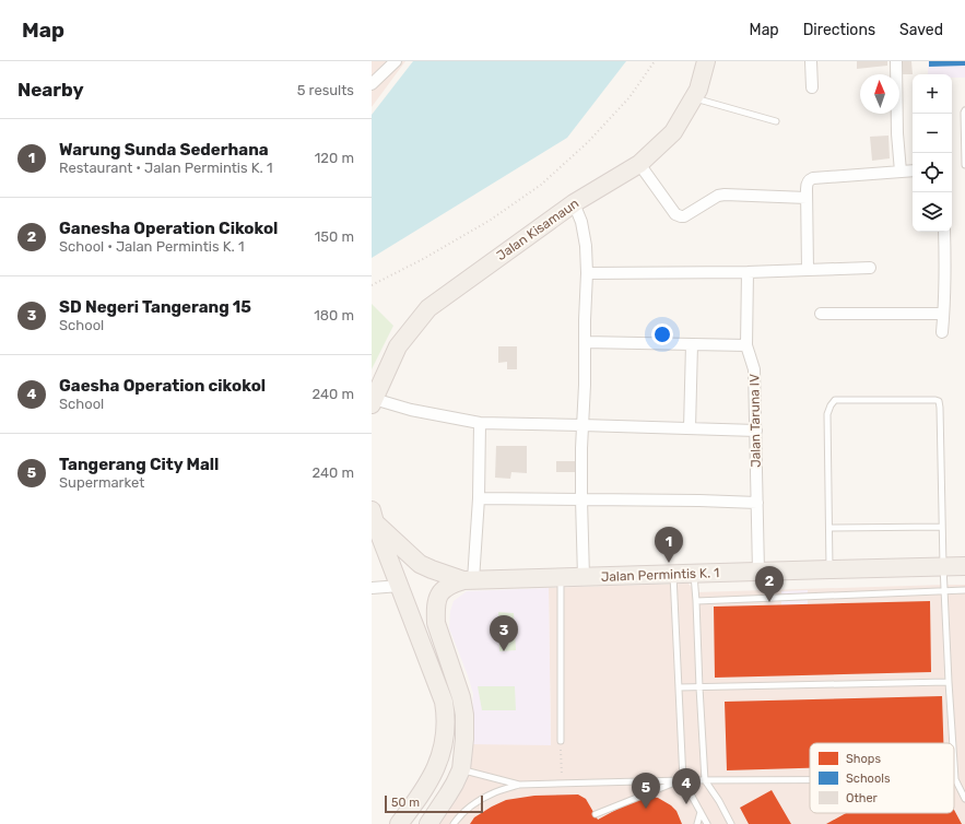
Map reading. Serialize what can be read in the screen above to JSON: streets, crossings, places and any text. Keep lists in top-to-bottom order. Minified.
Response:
{"streets":{"main road":["Jalan Kisamaun","Jalan Permintis K. 1"],"street":["Jalan Taruna IV"]},"crossings":[["Jalan Taruna IV","Jalan Permintis K. 1"]],"legend":["Shops","Schools","Other"],"scale_bar":"50 m","north":"top","page":{"header":"Map","nav":["Map","Directions","Saved"],"heading":["Nearby","5 results"],"map_buttons":["+","−"],"list":[{"mark":"1","name":"Warung Sunda Sederhana","note":"Restaurant · Jalan Permintis K. 1","value":"120 m"},{"mark":"2","name":"Ganesha Operation Cikokol","note":"School · Jalan Permintis K. 1","value":"150 m"},{"mark":"3","name":"SD Negeri Tangerang 15","note":"School","value":"180 m"},{"mark":"4","name":"Gaesha Operation cikokol","note":"School","value":"240 m"},{"mark":"5","name":"Tangerang City Mall","note":"Supermarket","value":"240 m"}],"pins":["1","2","3","4","5"],"scale":"50 m"}}
